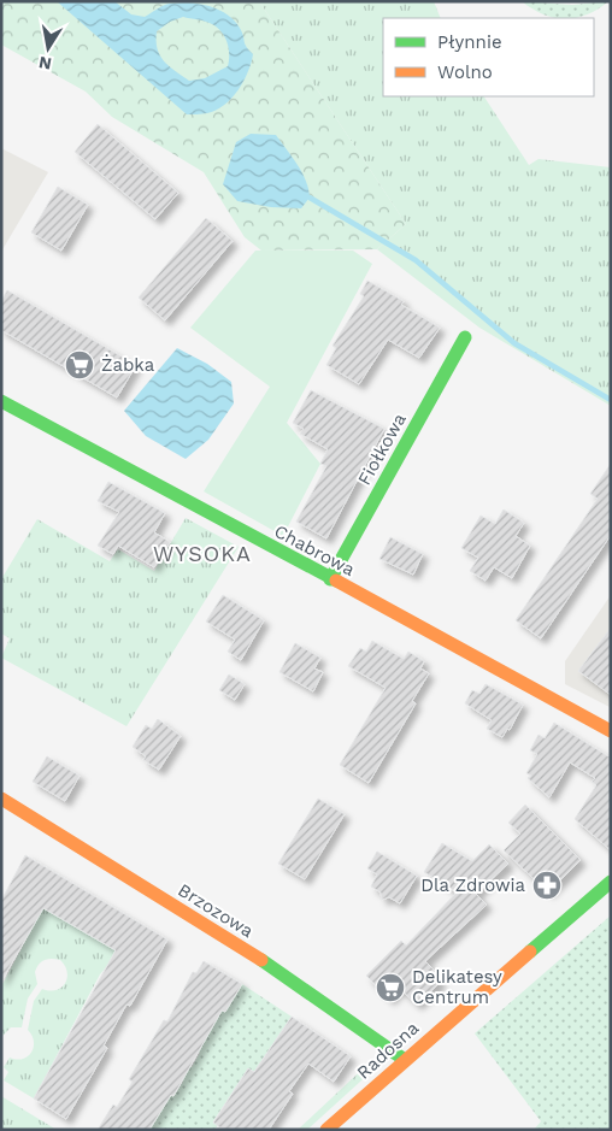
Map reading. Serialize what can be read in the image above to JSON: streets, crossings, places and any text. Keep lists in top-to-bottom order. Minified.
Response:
{"streets":{"street":["Fiołkowa","Chabrowa","Brzozowa","Radosna"]},"crossings":[["Fiołkowa","Chabrowa"],["Brzozowa","Radosna"]],"districts":["WYSOKA"],"places":{"supermarket":["Żabka","Delikatesy Centrum"],"pharmacy":["Dla Zdrowia"]},"legend":["Płynnie","Wolno"],"north":"bottom"}
